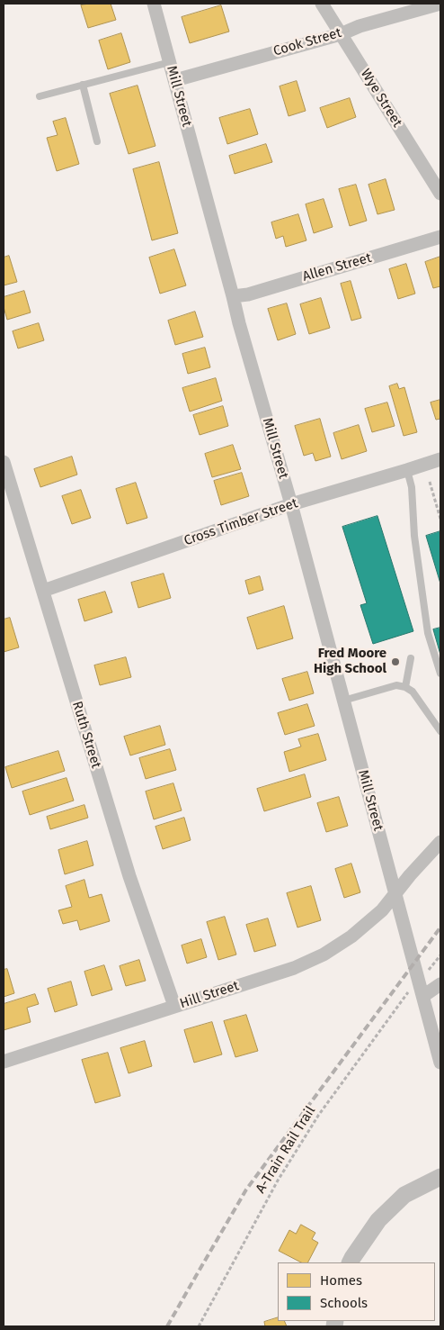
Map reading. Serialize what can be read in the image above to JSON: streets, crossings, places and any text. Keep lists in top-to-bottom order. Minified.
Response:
{"streets":{"street":["Cook Street","Mill Street","Wye Street","Allen Street","Cross Timber Street","Ruth Street","Hill Street"],"path":["A-Train Rail Trail"]},"crossings":[["Cook Street","Mill Street"],["Cook Street","Wye Street"],["Mill Street","Allen Street"],["Mill Street","Cross Timber Street"],["Mill Street","Hill Street"],["Cross Timber Street","Ruth Street"],["Ruth Street","Hill Street"]],"places":["Fred Moore High School"],"legend":["Homes","Schools"]}
